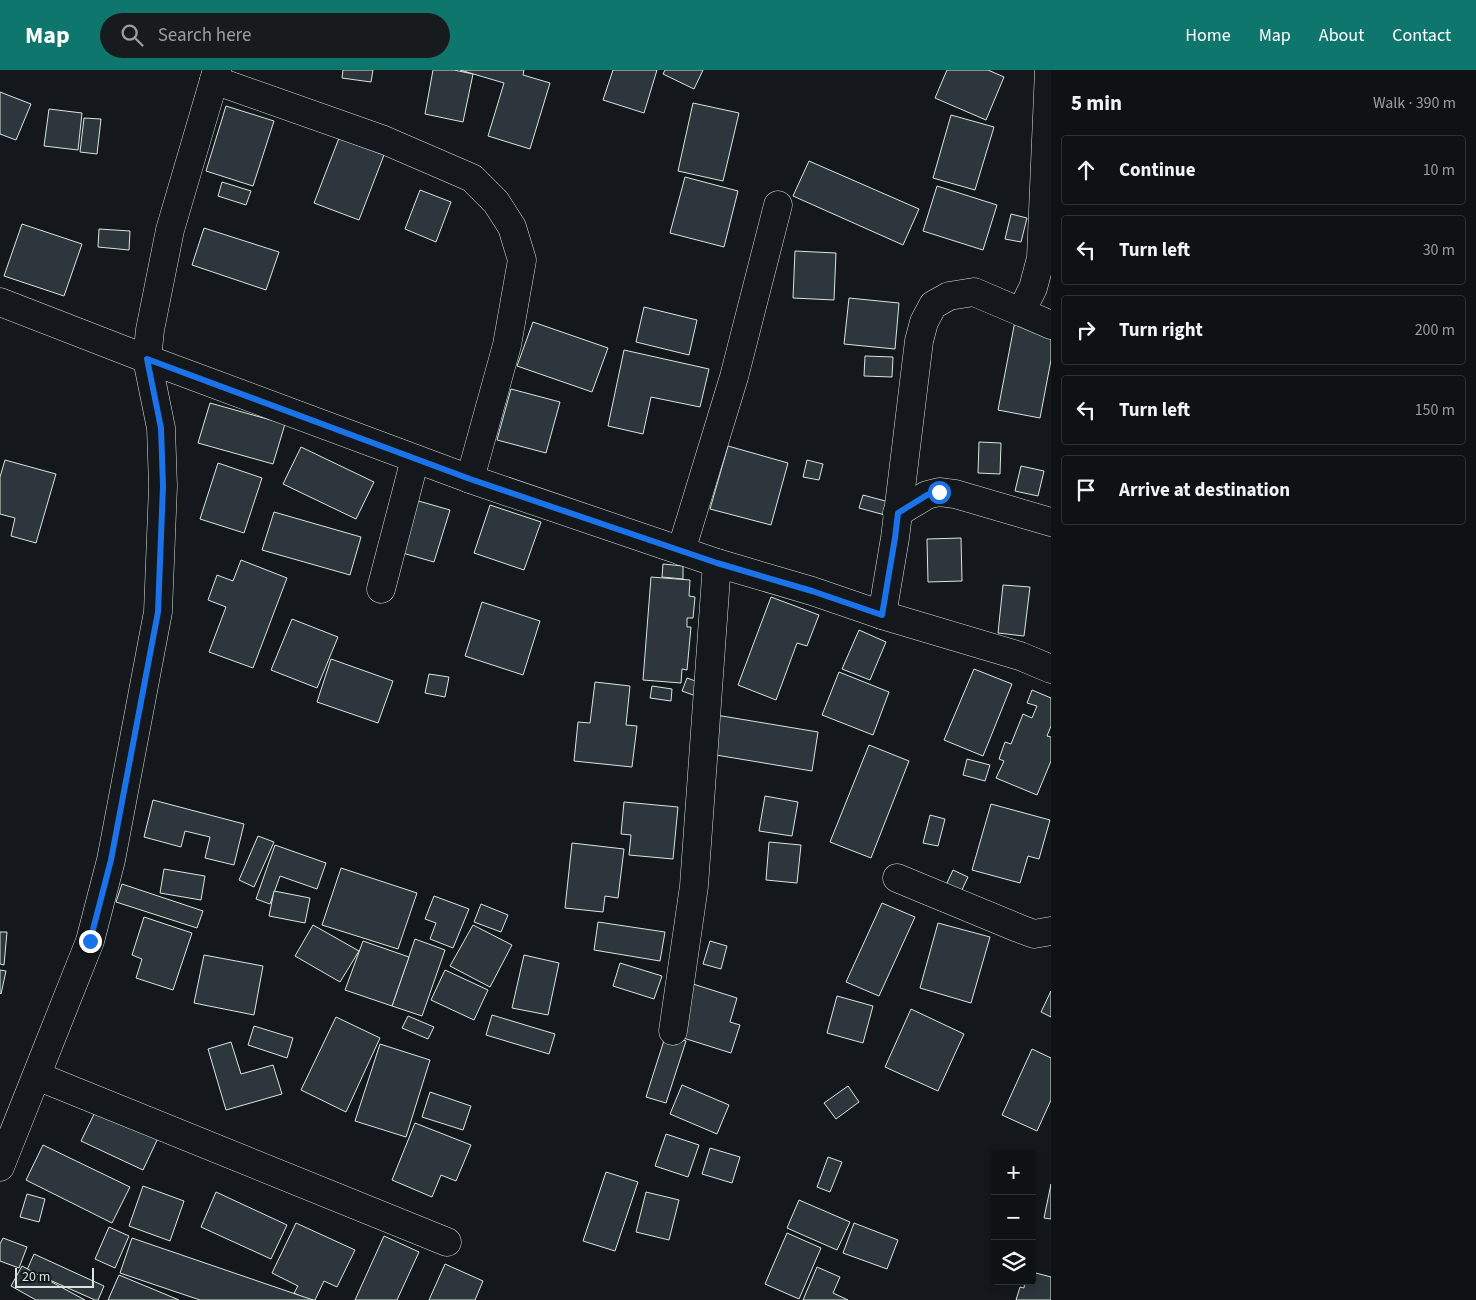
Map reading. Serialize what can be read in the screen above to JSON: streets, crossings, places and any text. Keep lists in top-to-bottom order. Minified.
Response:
{"scale_bar":"20 m","page":{"header":"Map","search":"Search here","nav":["Home","Map","About","Contact"],"heading":["5 min","Walk · 390 m"],"list":[["Continue","10 m"],["Turn left","30 m"],["Turn right","200 m"],["Turn left","150 m"],"Arrive at destination"],"map_buttons":["+","−"],"scale":"20 m"}}
